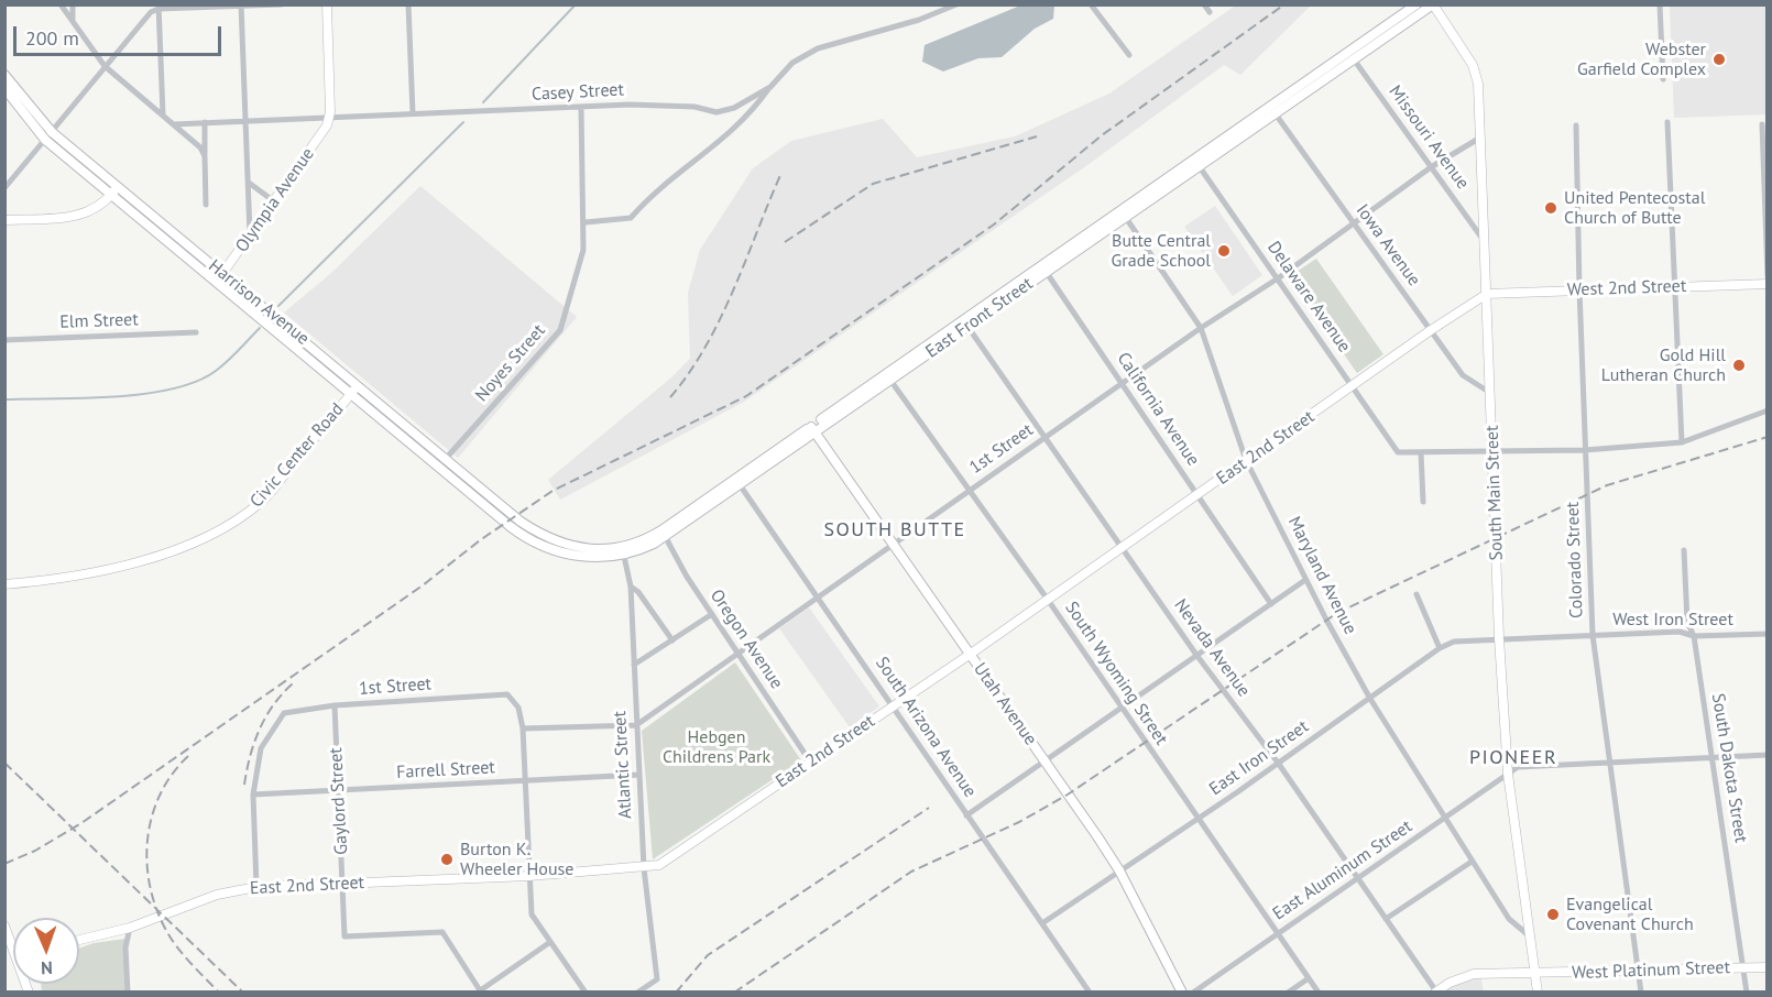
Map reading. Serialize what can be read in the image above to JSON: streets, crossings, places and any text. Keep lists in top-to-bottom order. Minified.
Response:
{"streets":{"main road":["Harrison Avenue","East Front Street","Utah Avenue"],"street":["Casey Street","Missouri Avenue","Olympia Avenue","Iowa Avenue","West 2nd Street","Delaware Avenue","Elm Street","Noyes Street","California Avenue","East 2nd Street","1st Street","Civic Center Road","South Main Street","Colorado Street","Maryland Avenue","West Iron Street","Oregon Avenue","Nevada Avenue","South Wyoming Street","South Arizona Avenue","East Iron Street","Atlantic Street","South Dakota Street","Farrell Street","Gaylord Street","East Aluminum Street","West Platinum Street"]},"crossings":[["Casey Street","Olympia Avenue"],["Casey Street","Noyes Street"],["Missouri Avenue","East Front Street"],["Missouri Avenue","1st Street"],["Missouri Avenue","South Main Street"],["Olympia Avenue","Harrison Avenue"],["Iowa Avenue","East Front Street"],["Iowa Avenue","East 2nd Street"],["Iowa Avenue","1st Street"],["Iowa Avenue","South Main Street"],["West 2nd Street","East 2nd Street"],["West 2nd Street","South Main Street"],["West 2nd Street","Colorado Street"],["Delaware Avenue","East Front Street"],["Delaware Avenue","East 2nd Street"],["Delaware Avenue","1st Street"],["Harrison Avenue","East Front Street"],["Harrison Avenue","Noyes Street"],["Harrison Avenue","Civic Center Road"],["East Front Street","California Avenue"],["East Front Street","South Main Street"],["East Front Street","Maryland Avenue"],["East Front Street","Oregon Avenue"],["East Front Street","Nevada Avenue"],["East Front Street","South Wyoming Street"],["East Front Street","Utah Avenue"],["East Front Street","South Arizona Avenue"],["East Front Street","Atlantic Street"],["California Avenue","East 2nd Street"],["California Avenue","1st Street"],["East 2nd Street","South Main Street"],["East 2nd Street","Maryland Avenue"],["East 2nd Street","Oregon Avenue"],["East 2nd Street","Nevada Avenue"],["East 2nd Street","South Wyoming Street"],["East 2nd Street","Utah Avenue"],["East 2nd Street","South Arizona Avenue"],["East 2nd Street","Atlantic Street"],["East 2nd Street","Gaylord Street"],["1st Street","South Main Street"],["1st Street","Maryland Avenue"],["1st Street","Oregon Avenue"],["1st Street","Nevada Avenue"],["1st Street","South Wyoming Street"],["1st Street","Utah Avenue"],["1st Street","South Arizona Avenue"],["1st Street","Atlantic Street"],["1st Street","Farrell Street"],["1st Street","Gaylord Street"],["South Main Street","Maryland Avenue"],["South Main Street","West Iron Street"],["South Main Street","East Iron Street"],["South Main Street","East Aluminum Street"],["South Main Street","West Platinum Street"],["Colorado Street","West Iron Street"],["Colorado Street","West Platinum Street"],["Maryland Avenue","East Iron Street"],["Maryland Avenue","East Aluminum Street"],["West Iron Street","East Iron Street"],["West Iron Street","South Dakota Street"],["Nevada Avenue","East Iron Street"],["Nevada Avenue","East Aluminum Street"],["Nevada Avenue","West Platinum Street"],["South Wyoming Street","East Iron Street"],["South Wyoming Street","East Aluminum Street"],["Utah Avenue","East Iron Street"],["South Arizona Avenue","East Iron Street"],["Atlantic Street","Farrell Street"],["South Dakota Street","West Platinum Street"],["Farrell Street","Gaylord Street"]],"districts":["SOUTH BUTTE","PIONEER"],"parks":["Hebgen Childrens Park"],"places":["Webster Garfield Complex","United Pentecostal Church of Butte","Butte Central Grade School","Gold Hill Lutheran Church","Burton K. Wheeler House","Evangelical Covenant Church"],"scale_bar":"200 m","north":"bottom"}
